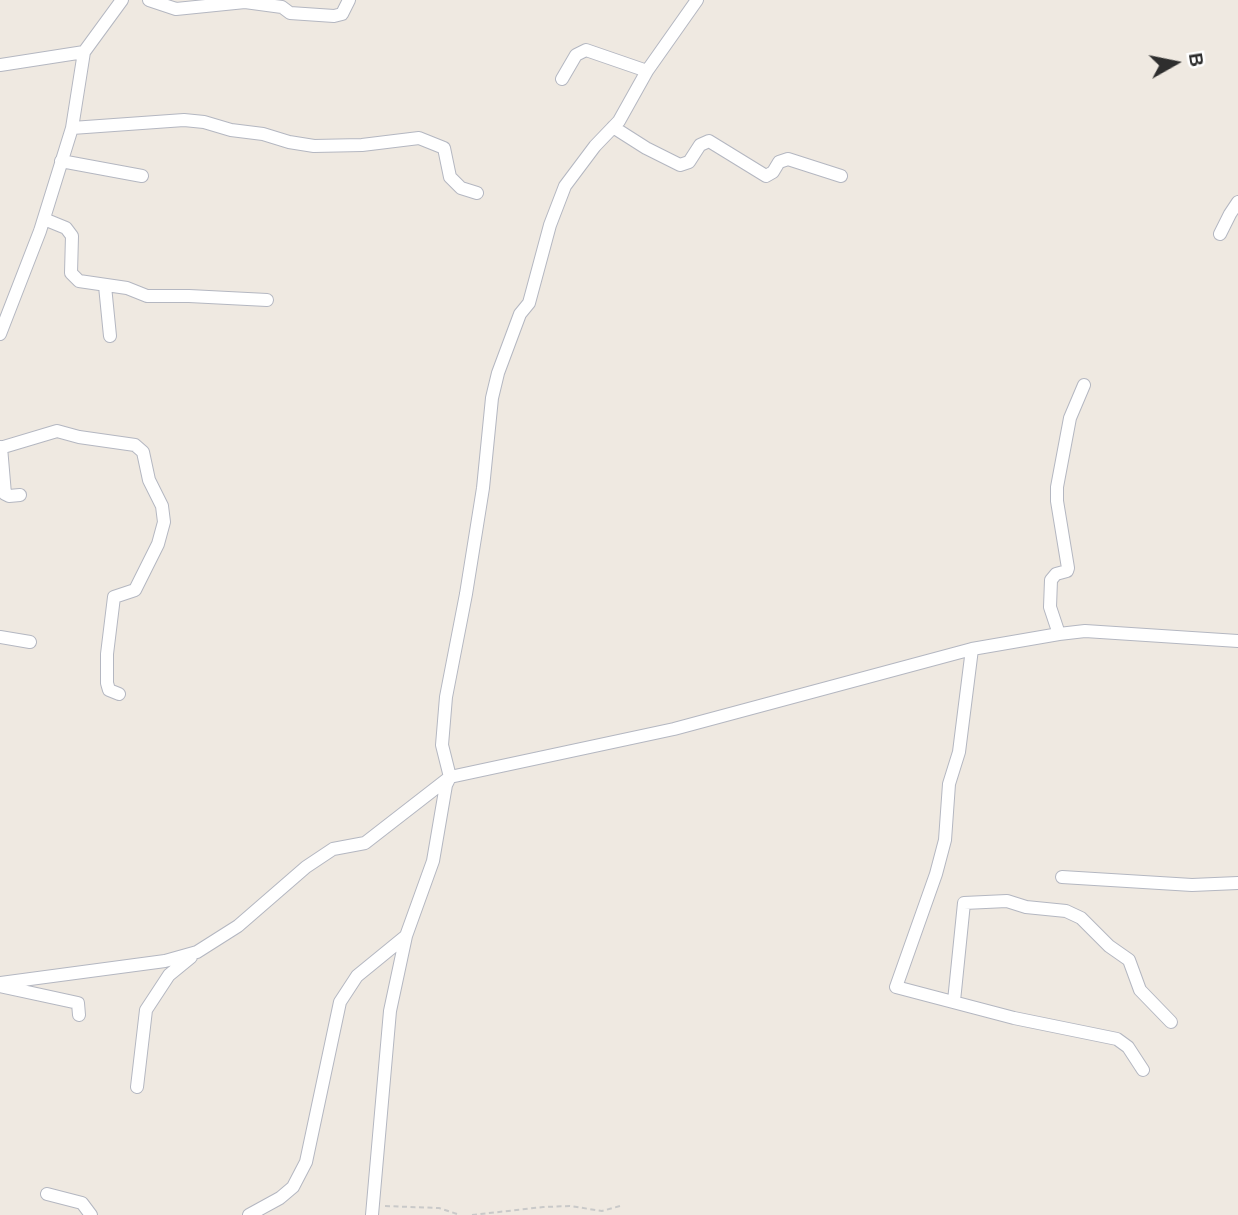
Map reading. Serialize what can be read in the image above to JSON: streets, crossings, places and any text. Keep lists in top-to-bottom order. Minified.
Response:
{"north":"right"}
